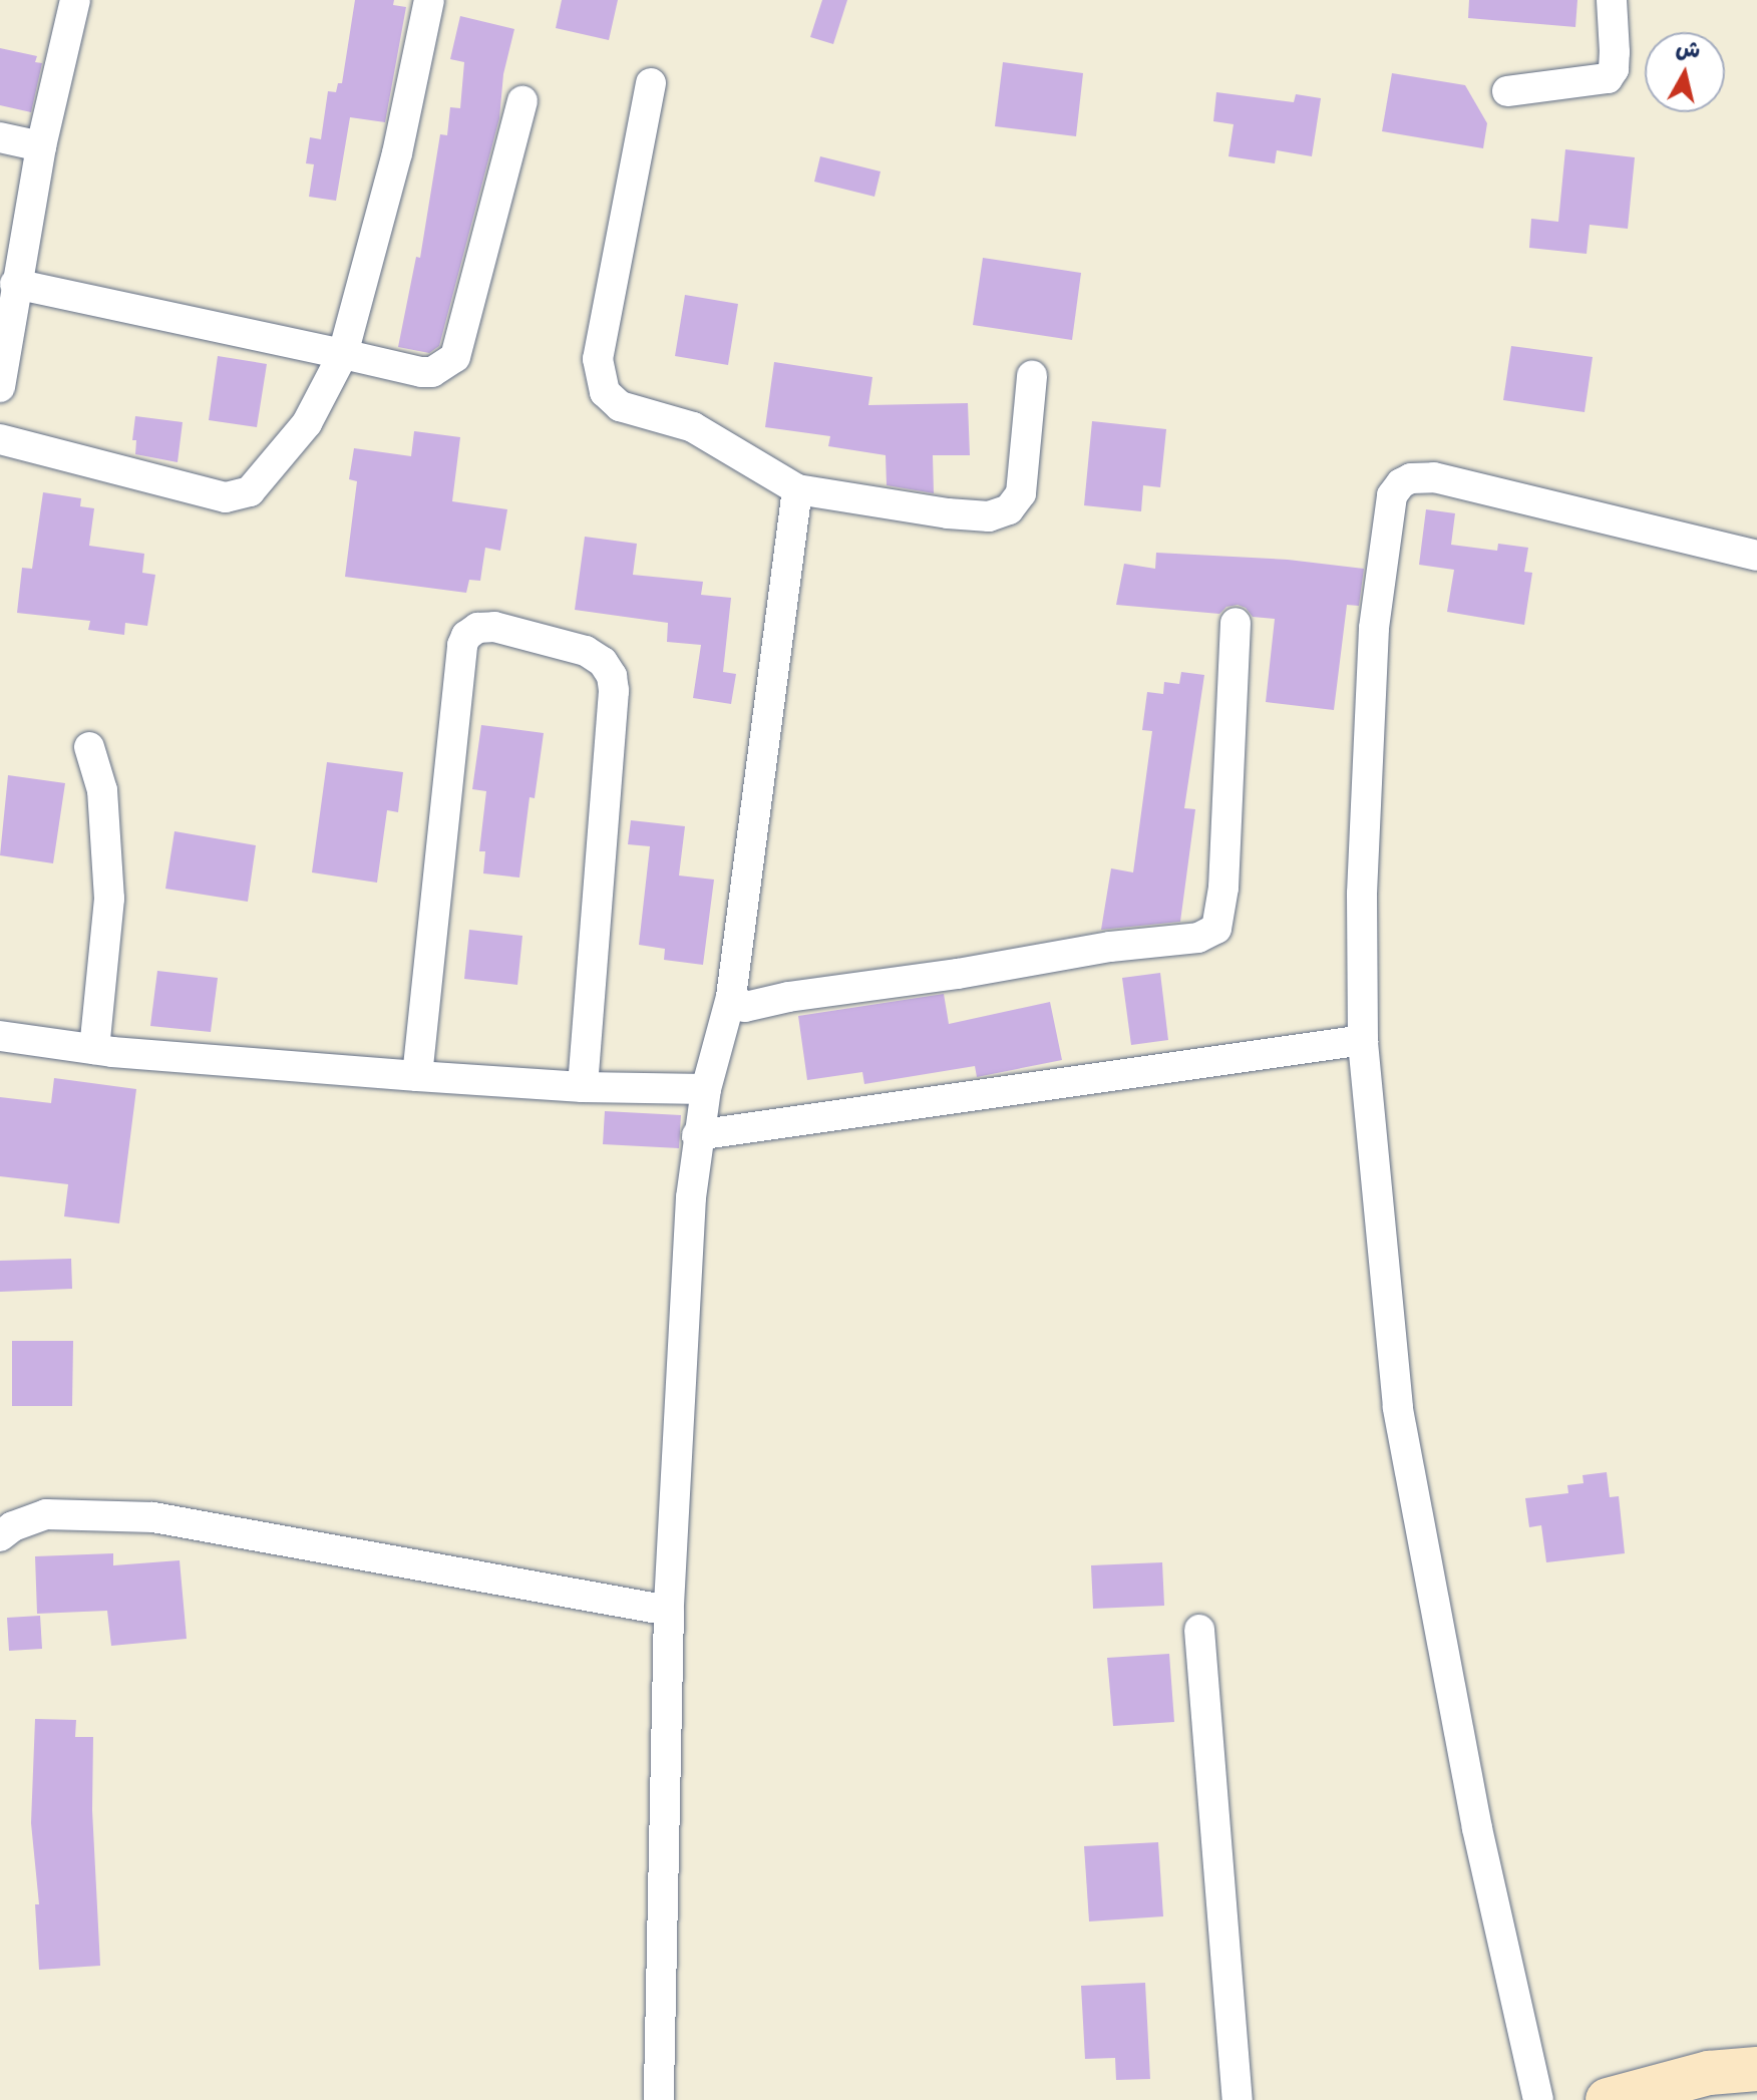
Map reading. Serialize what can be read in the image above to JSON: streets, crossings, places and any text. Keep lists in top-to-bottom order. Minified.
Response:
{"north":"top"}
